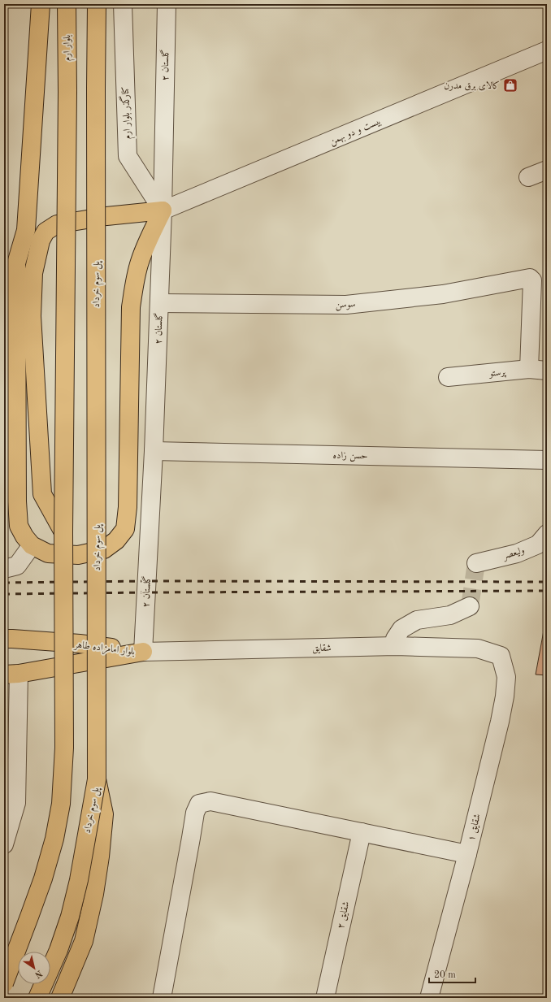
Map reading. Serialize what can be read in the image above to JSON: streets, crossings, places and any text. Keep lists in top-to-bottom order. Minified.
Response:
{"streets":{"main road":["بلوار ارم","پل سوم خرداد","بلوار امامزاده طاهر"],"street":["گلستان ۲","کنارگذر بلوار ارم","بیست و دو بهمن","سوسن","پرستو","حسن زاده","ولیعصر","شقایق","۱ شقایق","شقایق ۲"]},"crossings":[["گلستان ۲","کنارگذر بلوار ارم"],["گلستان ۲","بیست و دو بهمن"],["گلستان ۲","سوسن"],["گلستان ۲","حسن زاده"],["گلستان ۲","بلوار امامزاده طاهر"],["گلستان ۲","شقایق"],["کنارگذر بلوار ارم","بیست و دو بهمن"],["سوسن","پرستو"],["بلوار امامزاده طاهر","شقایق"],["شقایق","۱ شقایق"]],"places":{"shop":["کالای برق مدرن"]},"scale_bar":"20 m","north":"bottom right"}
